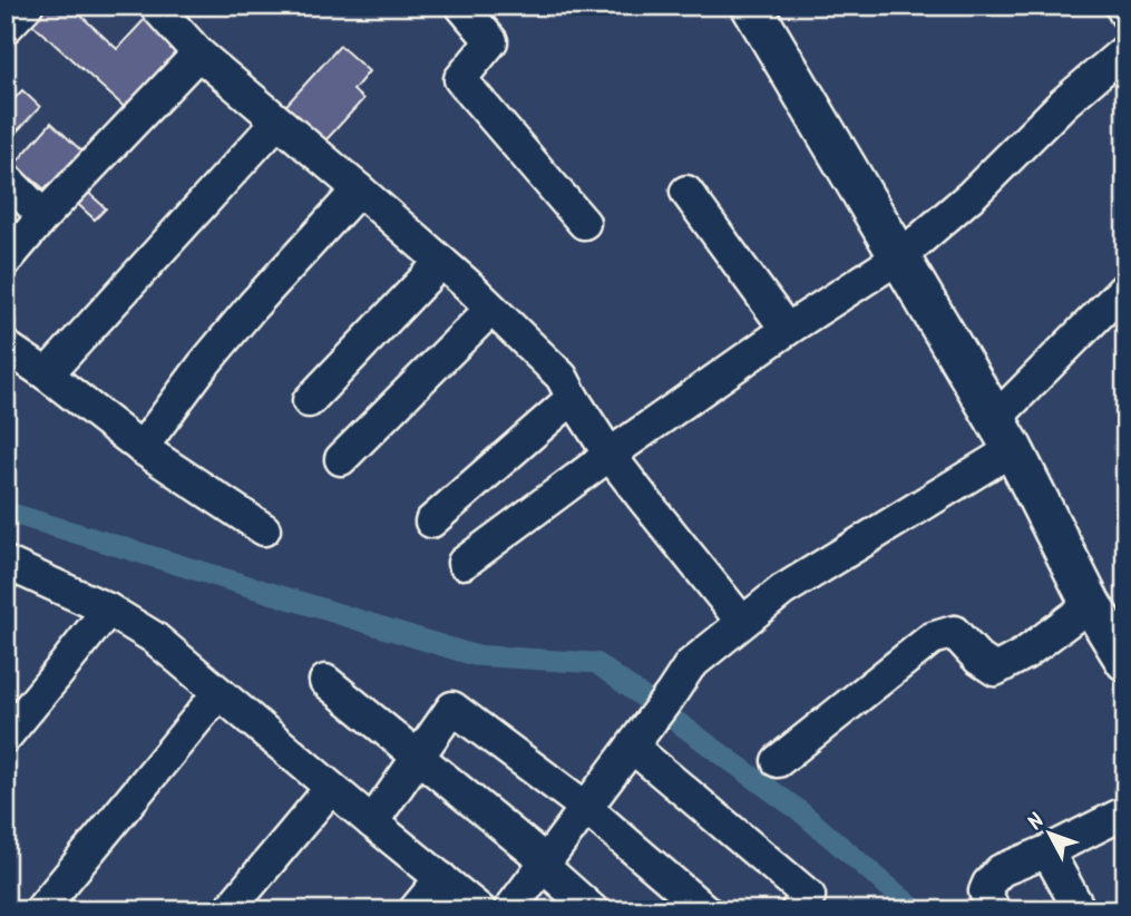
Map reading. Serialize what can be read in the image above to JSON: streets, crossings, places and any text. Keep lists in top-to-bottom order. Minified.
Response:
{"north":"top left"}
